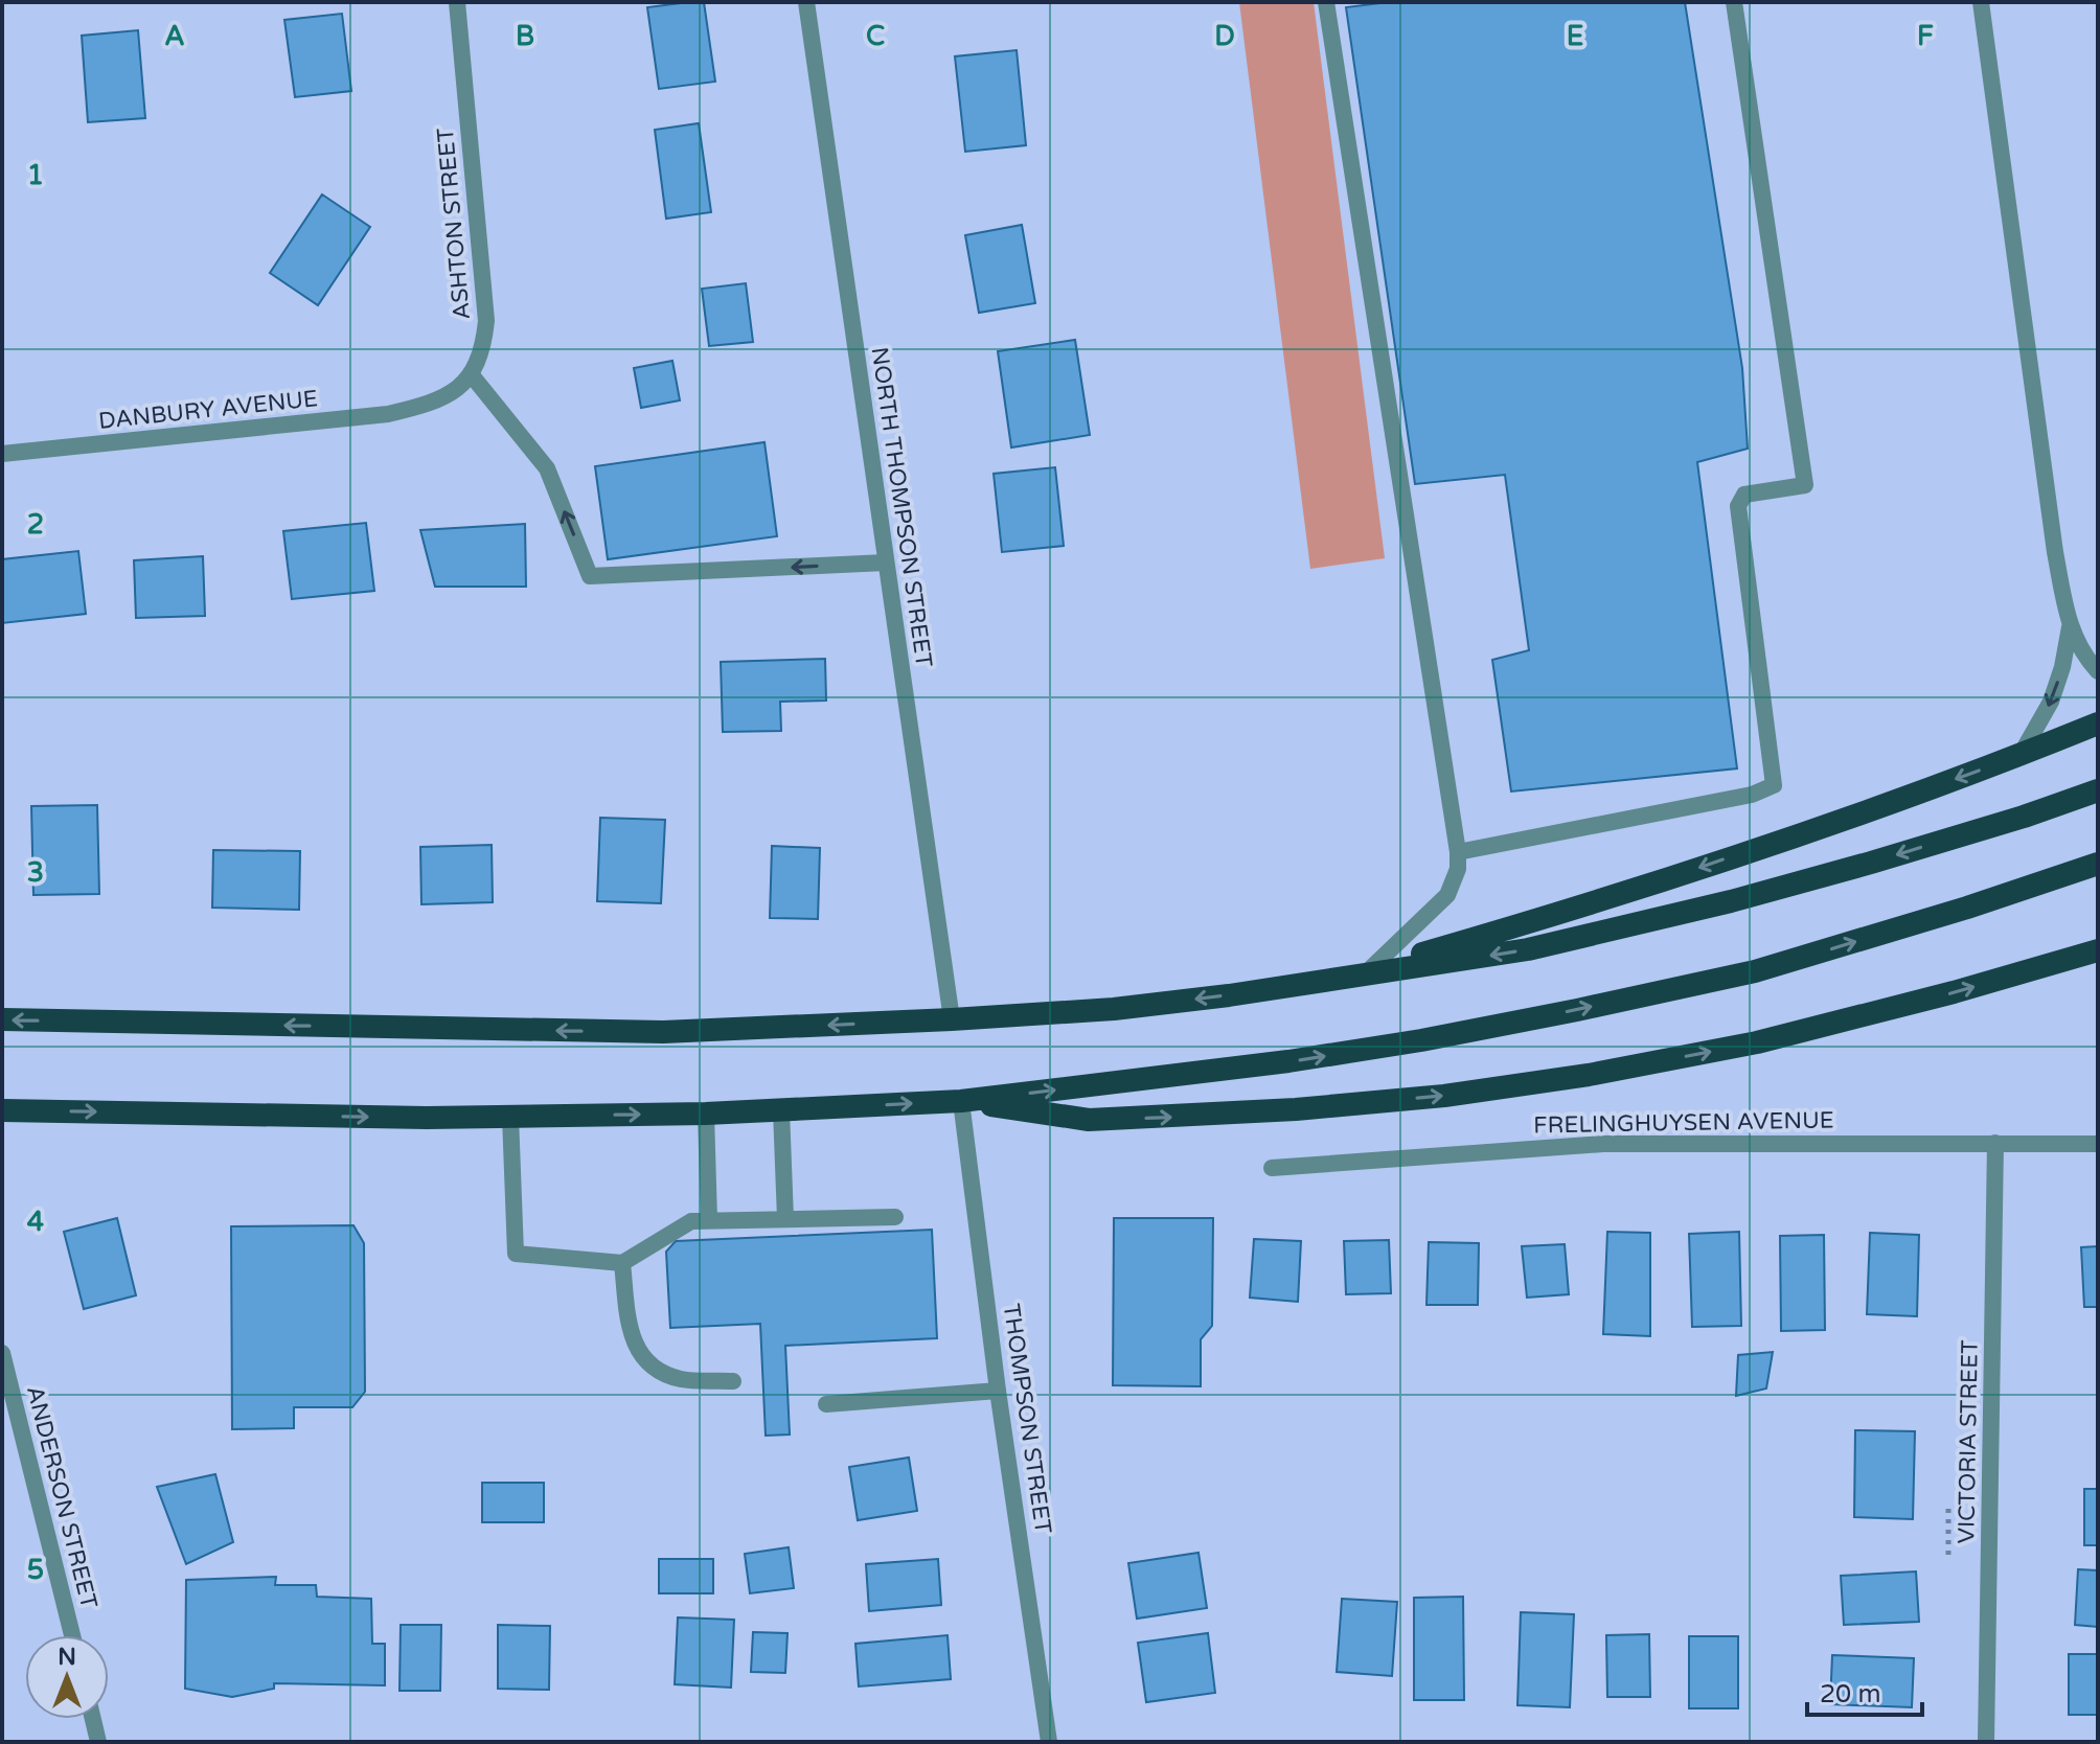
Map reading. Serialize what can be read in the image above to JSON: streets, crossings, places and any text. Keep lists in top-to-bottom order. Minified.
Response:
{"streets":{"street":["ASHTON STREET","DANBURY AVENUE","NORTH THOMPSON STREET","FRELINGHUYSEN AVENUE","THOMPSON STREET","VICTORIA STREET","ANDERSON STREET"]},"crossings":[["ASHTON STREET","DANBURY AVENUE"],["FRELINGHUYSEN AVENUE","VICTORIA STREET"]],"scale_bar":"20 m","north":"top","grid":{"columns":["A","B","C","D","E","F"],"rows":["1","2","3","4","5"]}}
